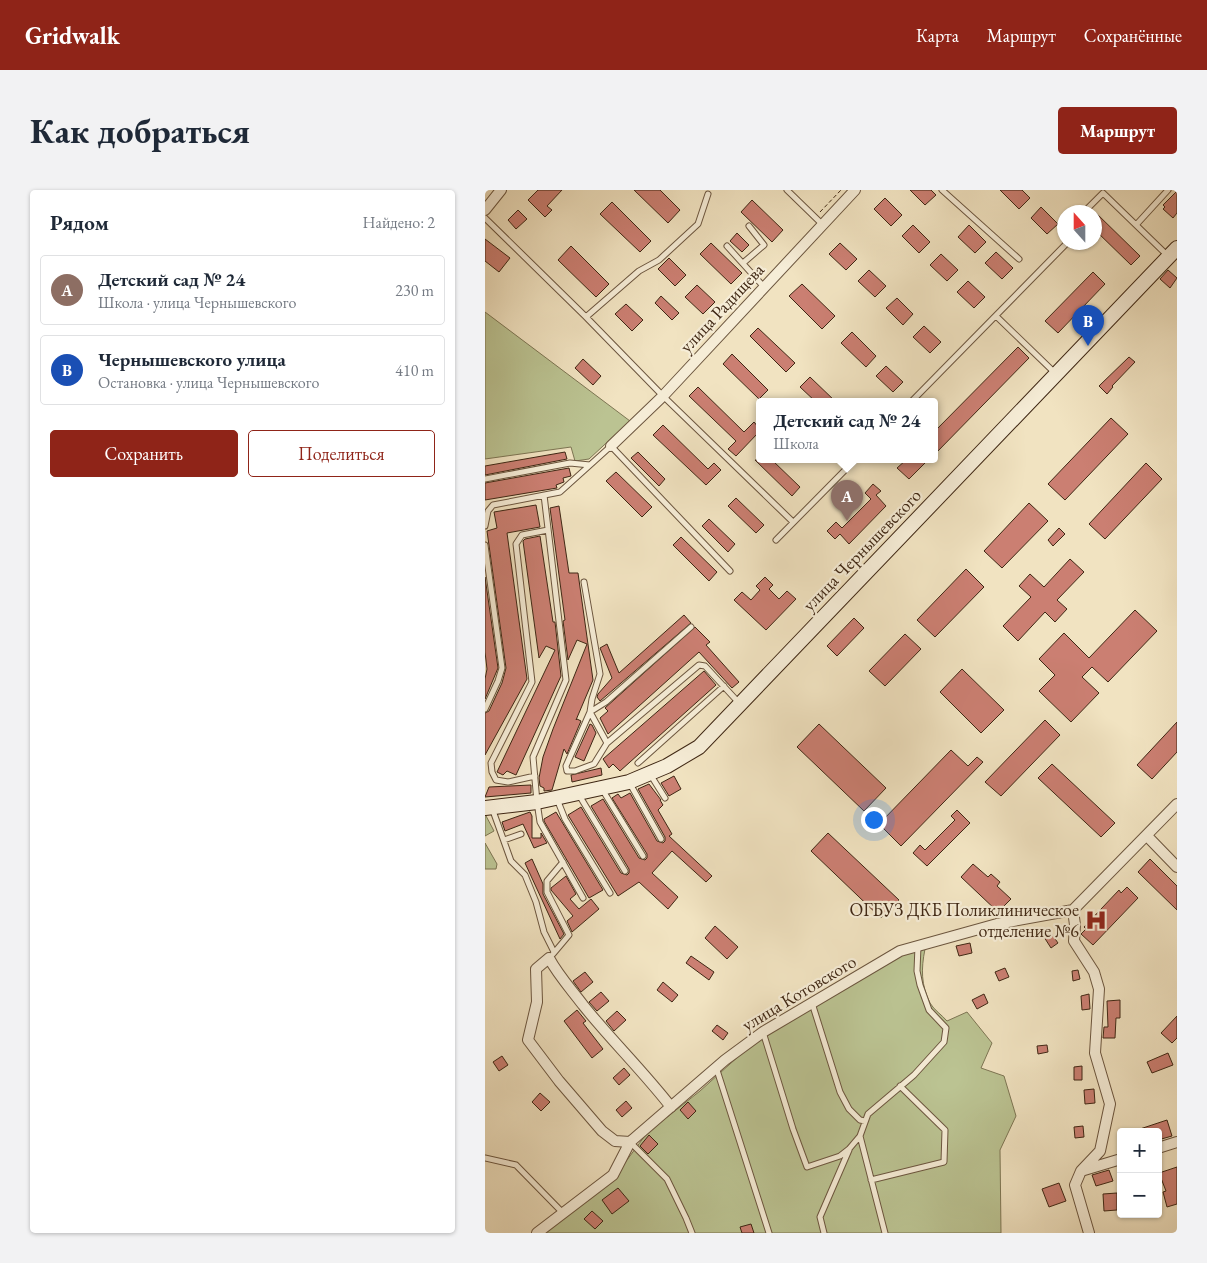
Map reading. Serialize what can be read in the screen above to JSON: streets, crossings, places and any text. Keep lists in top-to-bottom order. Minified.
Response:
{"streets":{"street":["улица Радищева","улица Чернышевского","улица Котовского"]},"places":{"hospital":["ОГБУЗ ДКБ Поликлиническое отделение №6"]},"north":"top","page":{"header":"Gridwalk","nav":["Карта","Маршрут","Сохранённые"],"buttons":["Маршрут",["Сохранить","Поделиться"]],"title":"Как добраться","heading":["Рядом","Найдено: 2"],"list":[{"mark":"A","name":"Детский сад № 24","note":"Школа · улица Чернышевского","value":"230 m"},{"mark":"B","name":"Чернышевского улица","note":"Остановка · улица Чернышевского","value":"410 m"}],"pins":["B","A"],"popup":["Детский сад № 24","Школа"],"map_buttons":["+","−"]}}
